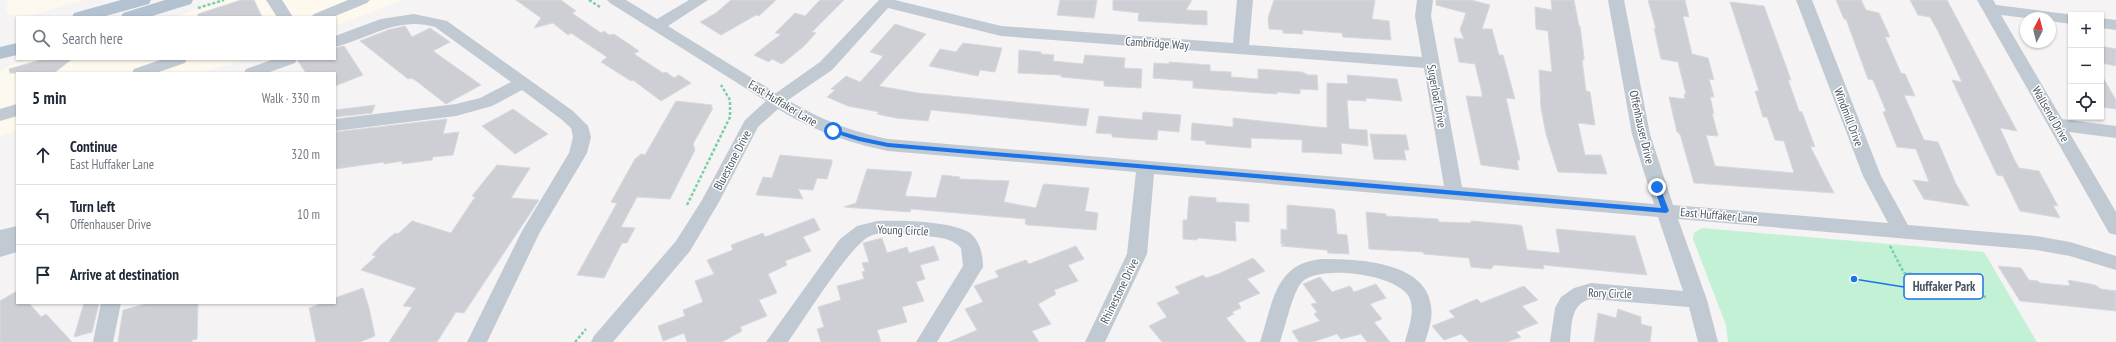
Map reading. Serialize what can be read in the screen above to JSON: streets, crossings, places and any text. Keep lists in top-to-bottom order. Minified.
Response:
{"streets":{"street":["Cambridge Way","Sugerloaf Drive","East Huffaker Lane","Wallsend Drive","Windmill Drive","Offenhauser Drive","Bluestone Drive","Young Circle","Rhinestone Drive","Rory Circle"]},"crossings":[["Cambridge Way","Sugerloaf Drive"],["Cambridge Way","Bluestone Drive"],["Sugerloaf Drive","East Huffaker Lane"],["East Huffaker Lane","Windmill Drive"],["East Huffaker Lane","Offenhauser Drive"],["East Huffaker Lane","Bluestone Drive"],["East Huffaker Lane","Rhinestone Drive"],["Offenhauser Drive","Rory Circle"]],"places":["Huffaker Park"],"north":"top","page":{"map_buttons":["+","−"],"search":"Search here","heading":["5 min","Walk · 330 m"],"list":[["Continue","East Huffaker Lane","320 m"],["Turn left","Offenhauser Drive","10 m"],"Arrive at destination"]}}
